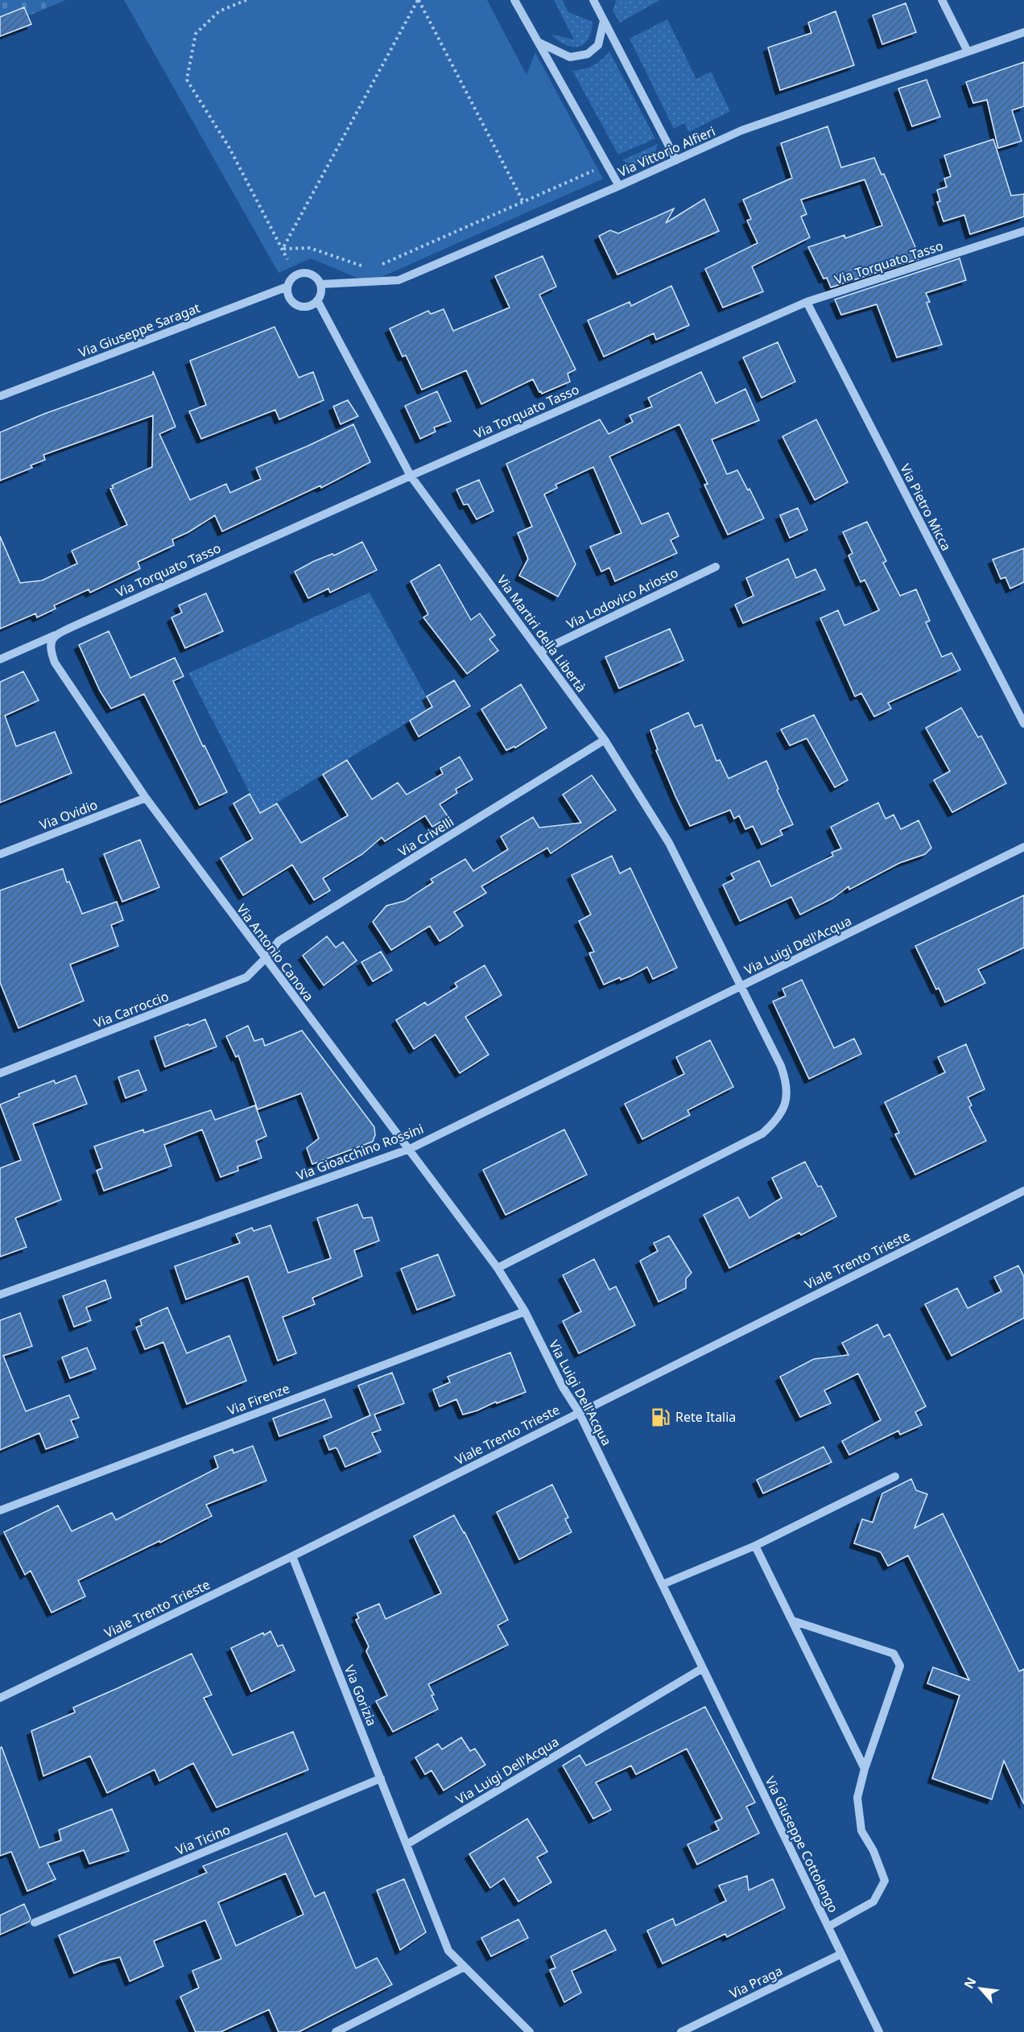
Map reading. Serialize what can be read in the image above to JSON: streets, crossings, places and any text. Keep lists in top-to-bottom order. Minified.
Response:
{"streets":{"street":["Via Vittorio Alfieri","Via Torquato Tasso","Via Giuseppe Saragat","Via Pietro Micca","Via Lodovico Ariosto","Via Martiri della Libertà","Via Ovidio","Via Crivelli","Via Luigi Dell'Acqua","Via Antonio Canova","Via Carroccio","Via Gioacchino Rossini","Viale Trento Trieste","Via Firenze","Via Gorizia","Via Ticino","Via Giuseppe Cottolengo","Via Praga"]},"crossings":[["Via Vittorio Alfieri","Via Giuseppe Saragat"],["Via Vittorio Alfieri","Via Martiri della Libertà"],["Via Torquato Tasso","Via Pietro Micca"],["Via Torquato Tasso","Via Martiri della Libertà"],["Via Torquato Tasso","Via Antonio Canova"],["Via Giuseppe Saragat","Via Martiri della Libertà"],["Via Lodovico Ariosto","Via Martiri della Libertà"],["Via Martiri della Libertà","Via Crivelli"],["Via Martiri della Libertà","Via Luigi Dell'Acqua"],["Via Martiri della Libertà","Via Gioacchino Rossini"],["Via Ovidio","Via Antonio Canova"],["Via Crivelli","Via Antonio Canova"],["Via Crivelli","Via Carroccio"],["Via Luigi Dell'Acqua","Via Antonio Canova"],["Via Luigi Dell'Acqua","Via Gioacchino Rossini"],["Via Luigi Dell'Acqua","Viale Trento Trieste"],["Via Luigi Dell'Acqua","Via Firenze"],["Via Luigi Dell'Acqua","Via Gorizia"],["Via Luigi Dell'Acqua","Via Giuseppe Cottolengo"],["Via Antonio Canova","Via Carroccio"],["Via Antonio Canova","Via Gioacchino Rossini"],["Viale Trento Trieste","Via Gorizia"],["Via Gorizia","Via Ticino"],["Via Giuseppe Cottolengo","Via Praga"]],"places":{"fuel station":["Rete Italia"]},"north":"top left"}
